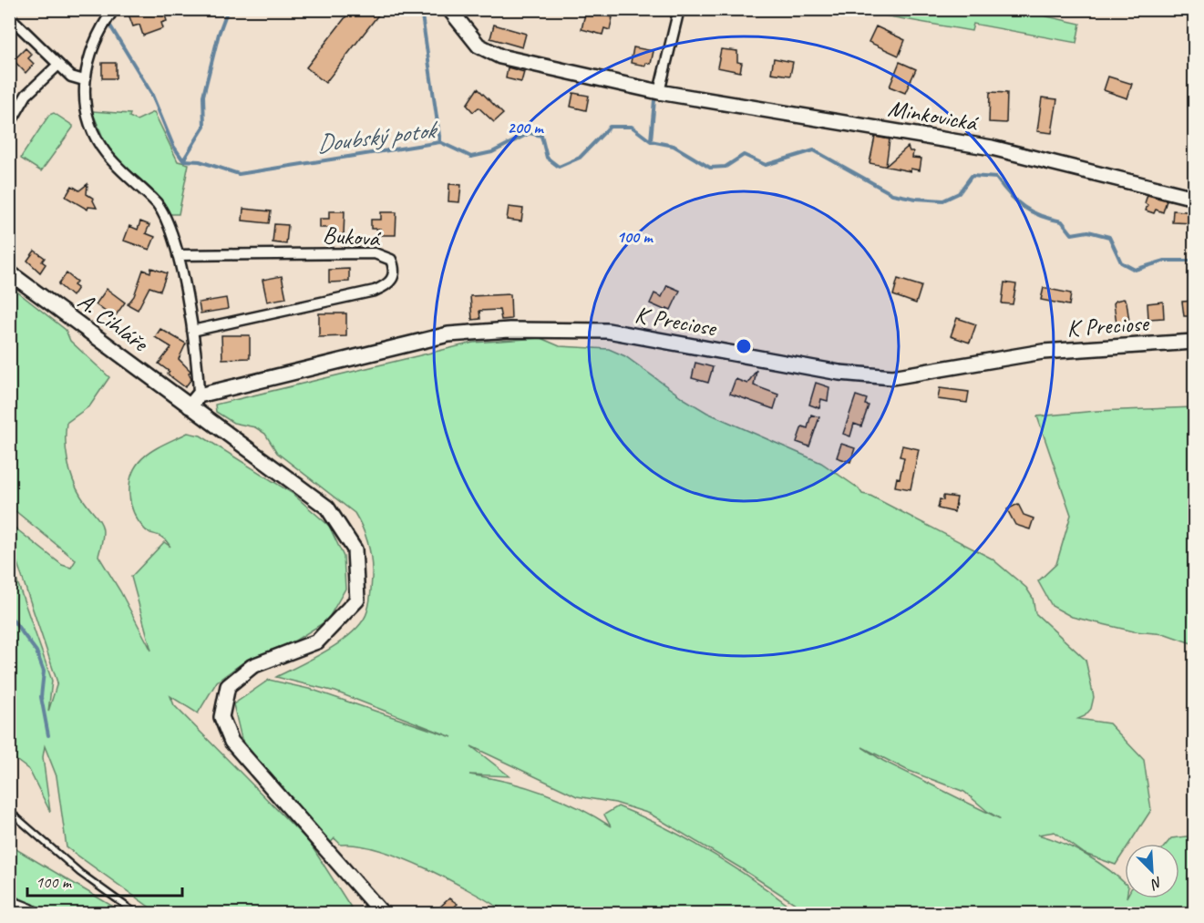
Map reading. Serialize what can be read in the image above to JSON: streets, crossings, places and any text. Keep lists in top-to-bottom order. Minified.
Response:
{"streets":{"street":["Minkovická","Buková","K Preciose","A. Cihláře"]},"crossings":[["K Preciose","A. Cihláře"]],"water":["Doubský potok"],"scale_bar":"100 m","north":"bottom right","rings":["200 m","100 m"]}
